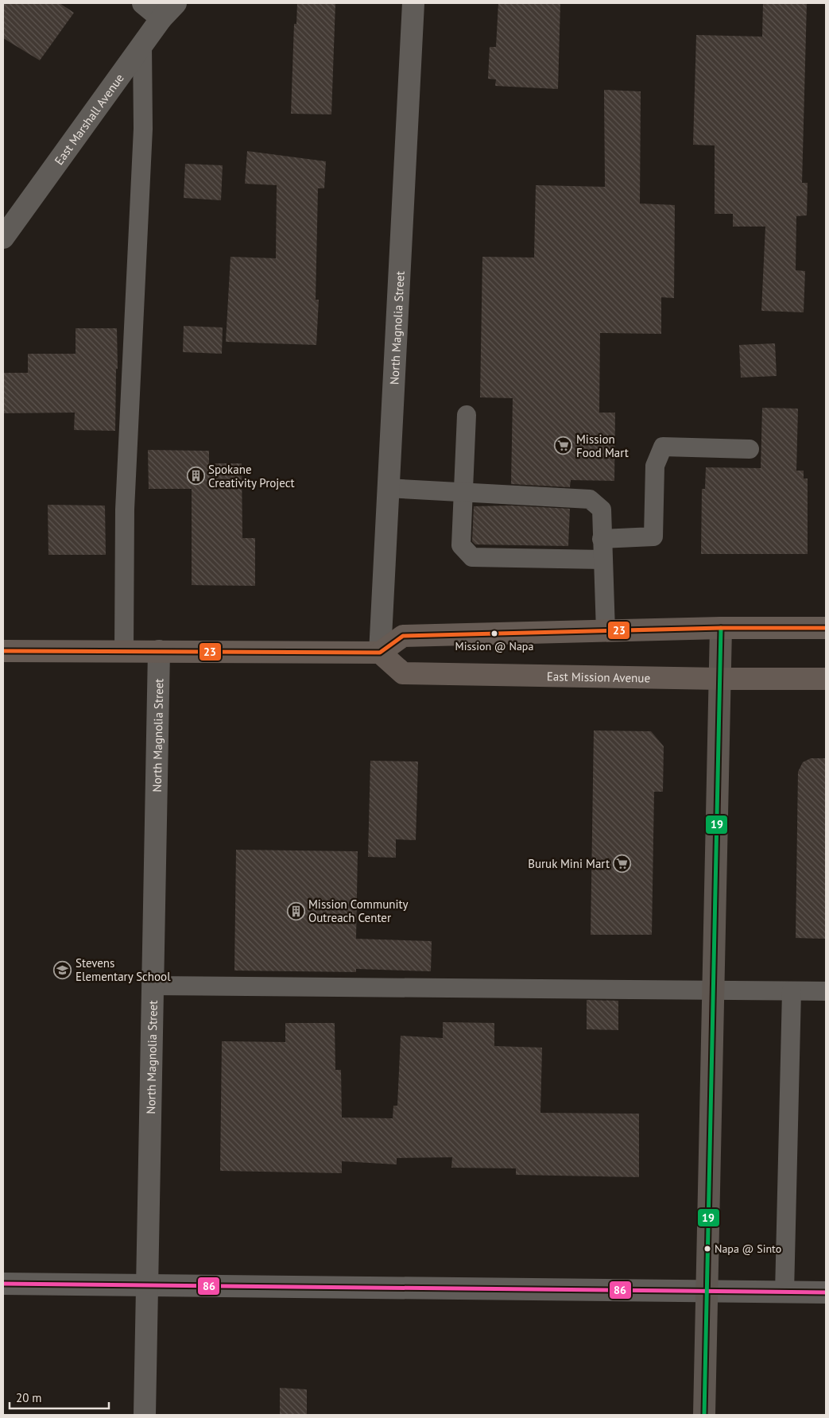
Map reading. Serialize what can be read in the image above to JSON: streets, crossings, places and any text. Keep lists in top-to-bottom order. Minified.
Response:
{"streets":{"main road":["East Mission Avenue"],"street":["East Marshall Avenue","North Magnolia Street"]},"crossings":[["North Magnolia Street","East Mission Avenue"]],"places":{"supermarket":["Mission Food Mart","Buruk Mini Mart"],"building":["Spokane Creativity Project","Mission Community Outreach Center"],"other":["Mission @ Napa","Napa @ Sinto"],"school or university":["Stevens Elementary School"]},"lines":["transit line 19","transit line 23","transit line 86"],"scale_bar":"20 m"}
